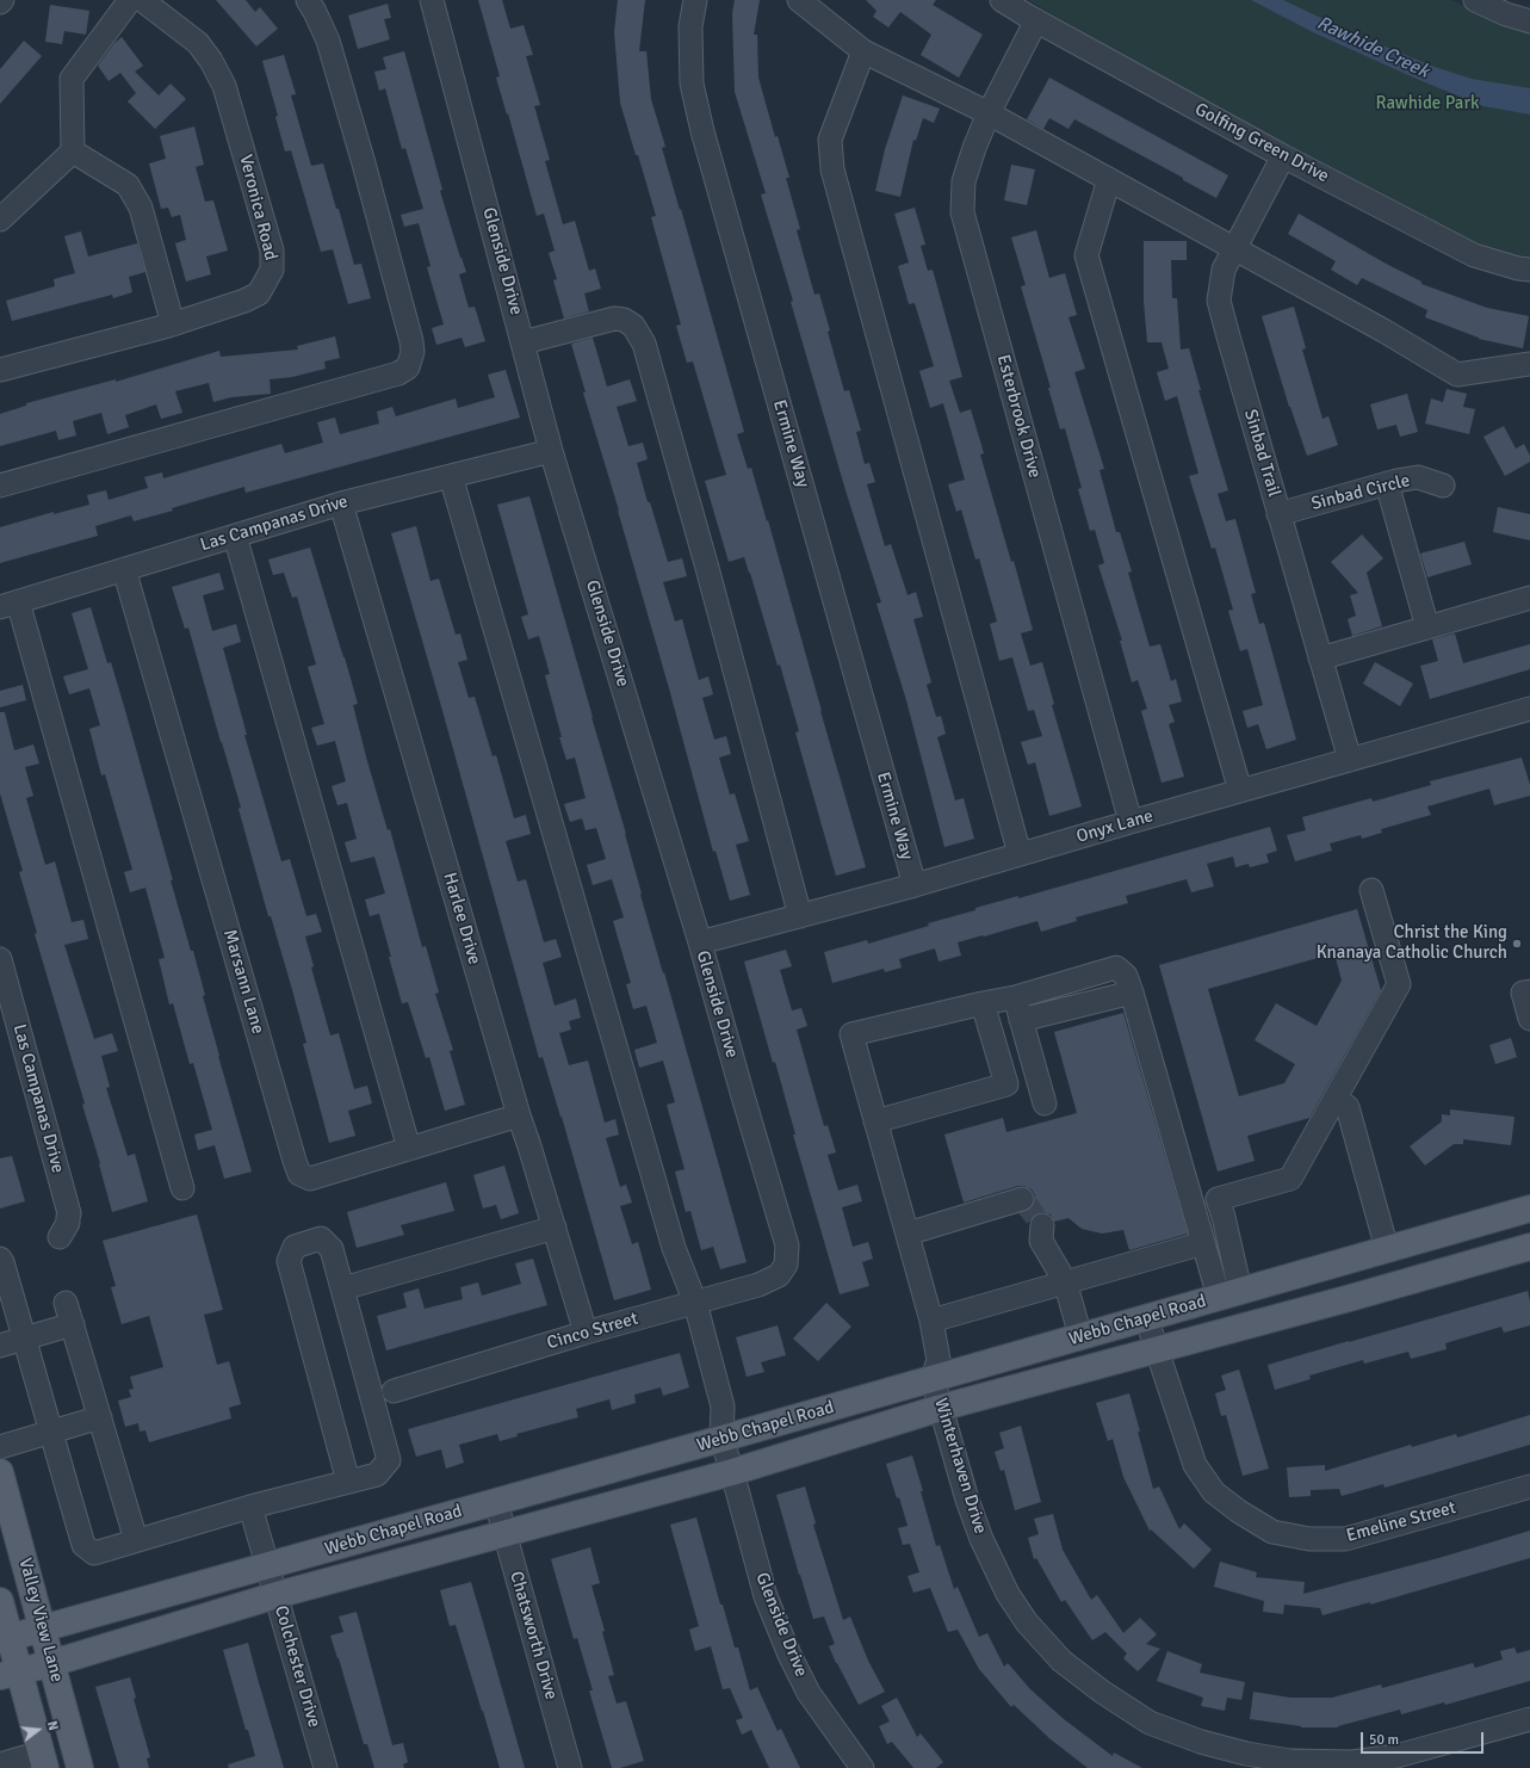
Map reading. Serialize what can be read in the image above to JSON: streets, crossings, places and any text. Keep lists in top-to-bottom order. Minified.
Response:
{"streets":{"main road":["Webb Chapel Road","Valley View Lane"],"street":["Golfing Green Drive","Veronica Road","Glenside Drive","Esterbrook Drive","Ermine Way","Sinbad Trail","Sinbad Circle","Las Campanas Drive","Onyx Lane","Harlee Drive","Marsann Lane","Cinco Street","Winterhaven Drive","Emeline Street","Chatsworth Drive","Colchester Drive"]},"crossings":[["Golfing Green Drive","Esterbrook Drive"],["Golfing Green Drive","Sinbad Trail"],["Glenside Drive","Las Campanas Drive"],["Glenside Drive","Onyx Lane"],["Glenside Drive","Webb Chapel Road"],["Glenside Drive","Cinco Street"],["Esterbrook Drive","Onyx Lane"],["Ermine Way","Onyx Lane"],["Sinbad Trail","Sinbad Circle"],["Sinbad Trail","Onyx Lane"],["Las Campanas Drive","Harlee Drive"],["Las Campanas Drive","Marsann Lane"],["Harlee Drive","Marsann Lane"],["Harlee Drive","Cinco Street"],["Webb Chapel Road","Winterhaven Drive"],["Webb Chapel Road","Emeline Street"],["Webb Chapel Road","Valley View Lane"],["Webb Chapel Road","Chatsworth Drive"],["Webb Chapel Road","Colchester Drive"]],"water":["Rawhide Creek"],"parks":["Rawhide Park"],"places":["Christ the King Knanaya Catholic Church"],"scale_bar":"50 m","north":"right"}
